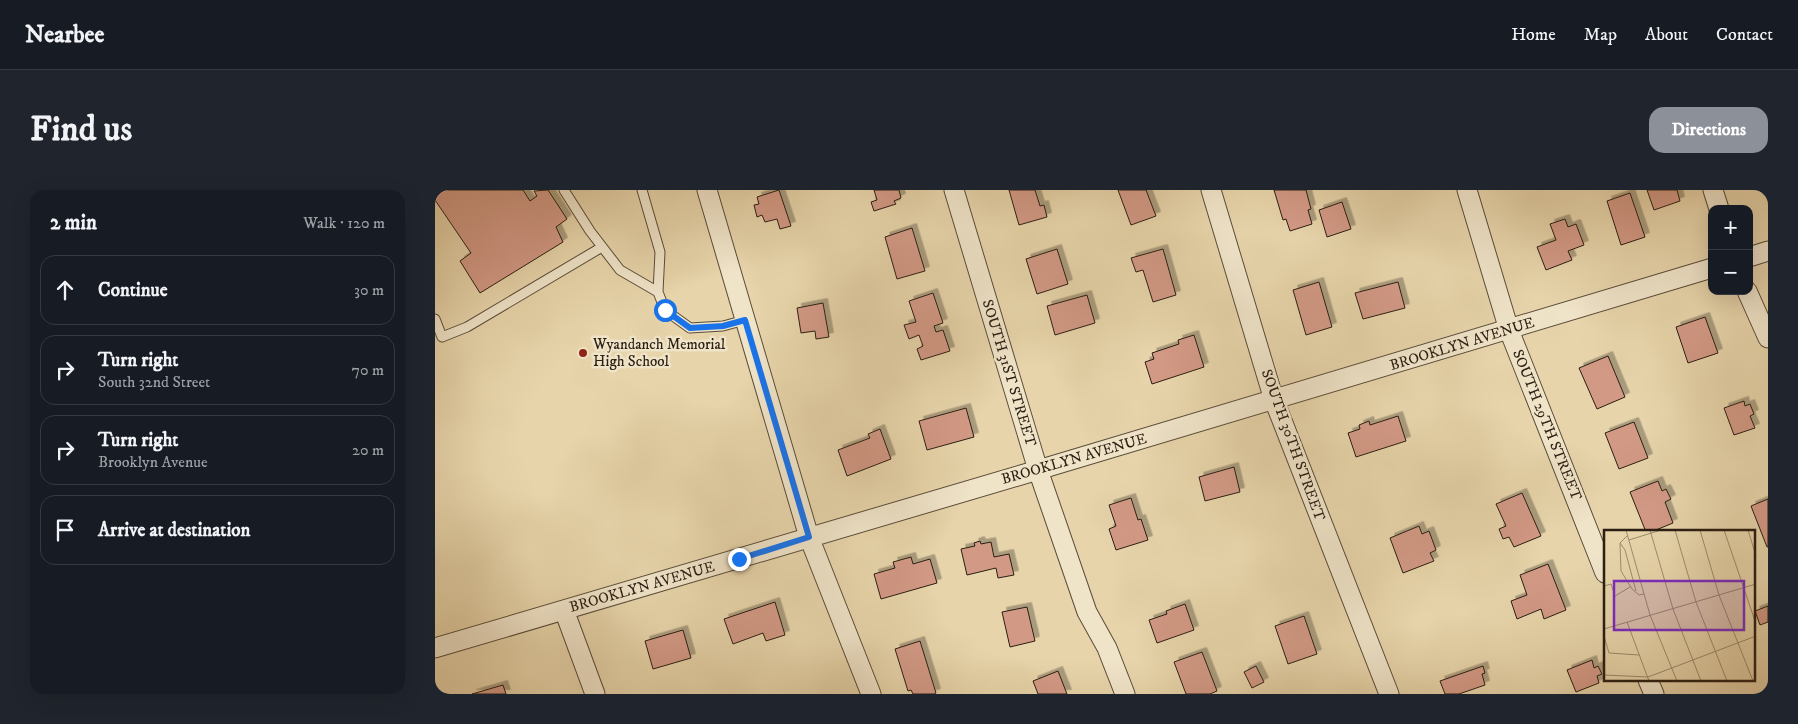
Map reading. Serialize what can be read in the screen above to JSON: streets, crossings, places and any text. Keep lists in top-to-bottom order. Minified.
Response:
{"streets":{"street":["BROOKLYN AVENUE","SOUTH 31ST STREET","SOUTH 29TH STREET","SOUTH 30TH STREET"]},"crossings":[["BROOKLYN AVENUE","SOUTH 31ST STREET"],["BROOKLYN AVENUE","SOUTH 29TH STREET"],["BROOKLYN AVENUE","SOUTH 30TH STREET"]],"places":["Wyandanch Memorial High School"],"page":{"header":"Nearbee","nav":["Home","Map","About","Contact"],"buttons":"Directions","title":"Find us","heading":["2 min","Walk · 120 m"],"map_buttons":["+","−"],"list":[["Continue","30 m"],["Turn right","South 32nd Street","70 m"],["Turn right","Brooklyn Avenue","20 m"],"Arrive at destination"]}}
